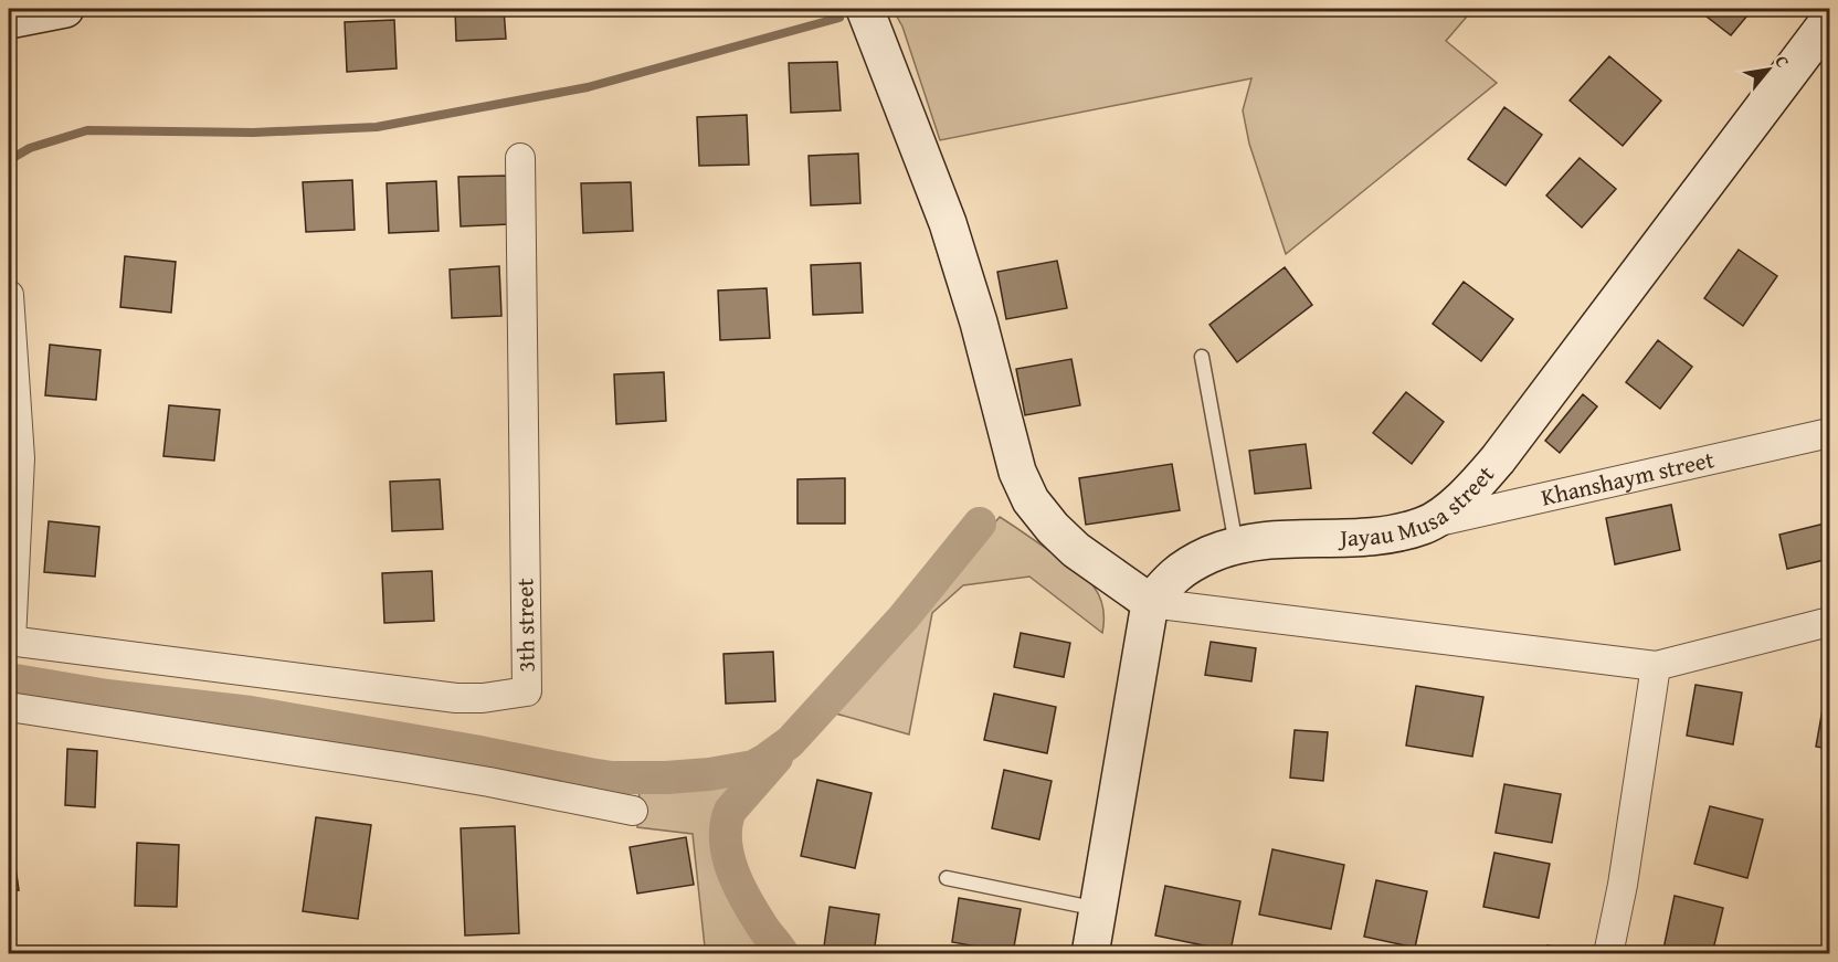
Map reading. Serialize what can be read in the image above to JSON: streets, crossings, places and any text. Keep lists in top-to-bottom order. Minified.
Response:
{"streets":{"street":["Khanshaym street","Jayau Musa street","3th street"]},"crossings":[["Khanshaym street","Jayau Musa street"]],"north":"top right"}
